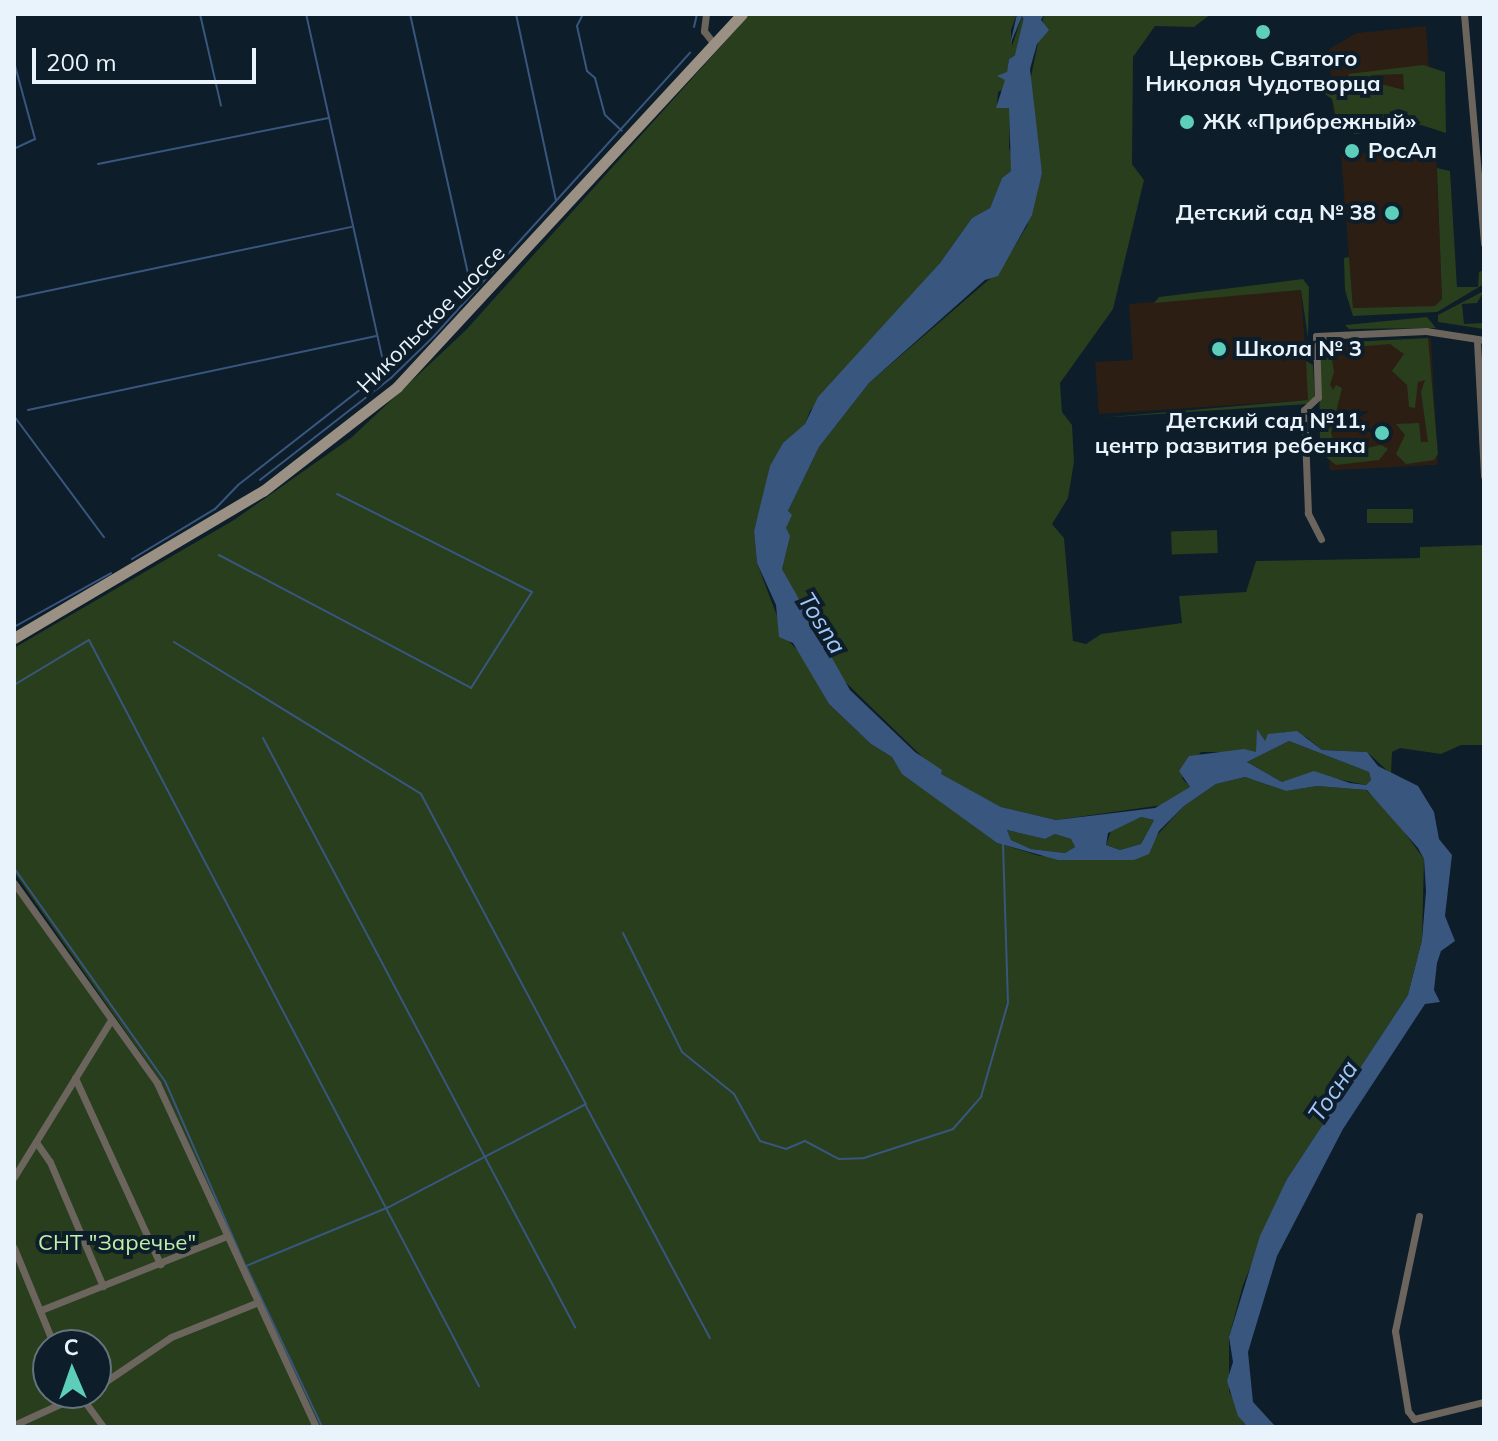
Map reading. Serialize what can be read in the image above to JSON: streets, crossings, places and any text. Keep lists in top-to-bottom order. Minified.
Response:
{"streets":{"main road":["Никольское шоссе"]},"water":["Tosna","Тосна"],"parks":["СНТ \"Заречье\""],"places":["Церковь Святого Николая Чудотворца","ЖК «Прибрежный»","РосАл","Детский сад № 38","Школа № 3","Детский сад №11, центр развития ребенка"],"scale_bar":"200 m","north":"top"}
